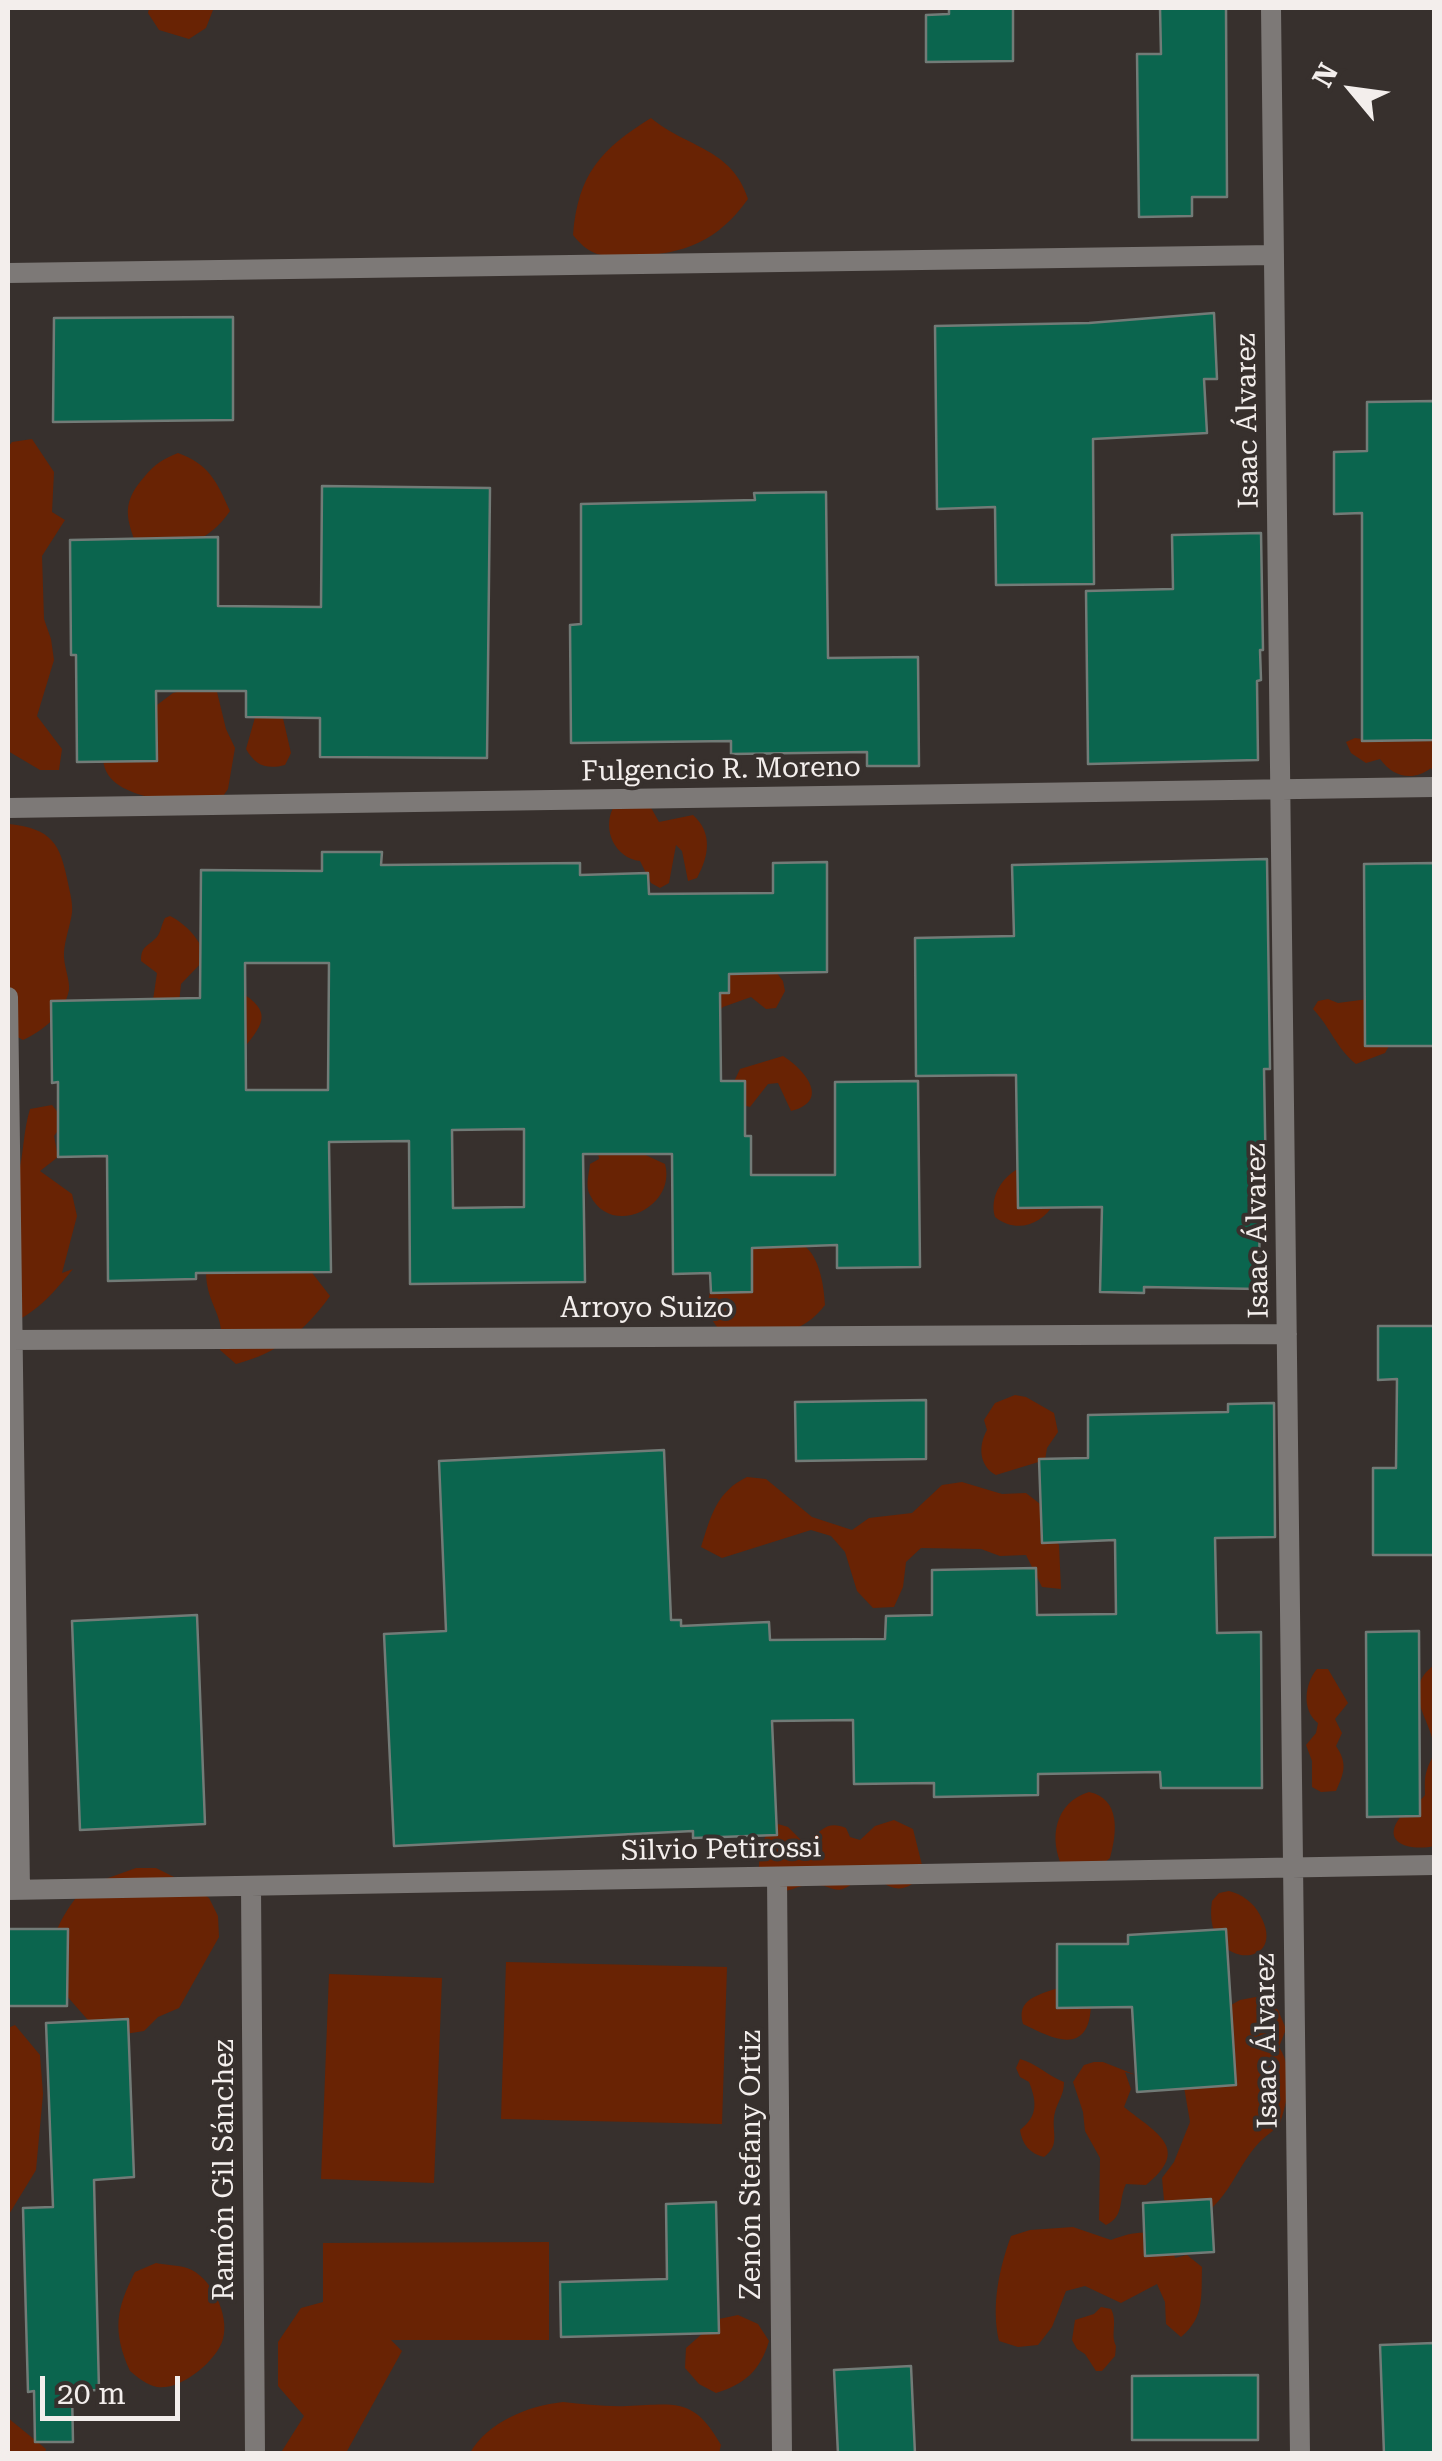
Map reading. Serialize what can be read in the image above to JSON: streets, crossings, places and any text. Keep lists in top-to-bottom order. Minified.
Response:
{"streets":{"street":["Isaac Álvarez","Fulgencio R. Moreno","Arroyo Suizo","Silvio Petirossi","Zenón Stefany Ortiz","Ramón Gil Sánchez"]},"crossings":[["Isaac Álvarez","Fulgencio R. Moreno"],["Isaac Álvarez","Arroyo Suizo"],["Isaac Álvarez","Silvio Petirossi"],["Silvio Petirossi","Zenón Stefany Ortiz"],["Silvio Petirossi","Ramón Gil Sánchez"]],"scale_bar":"20 m","north":"top left"}
